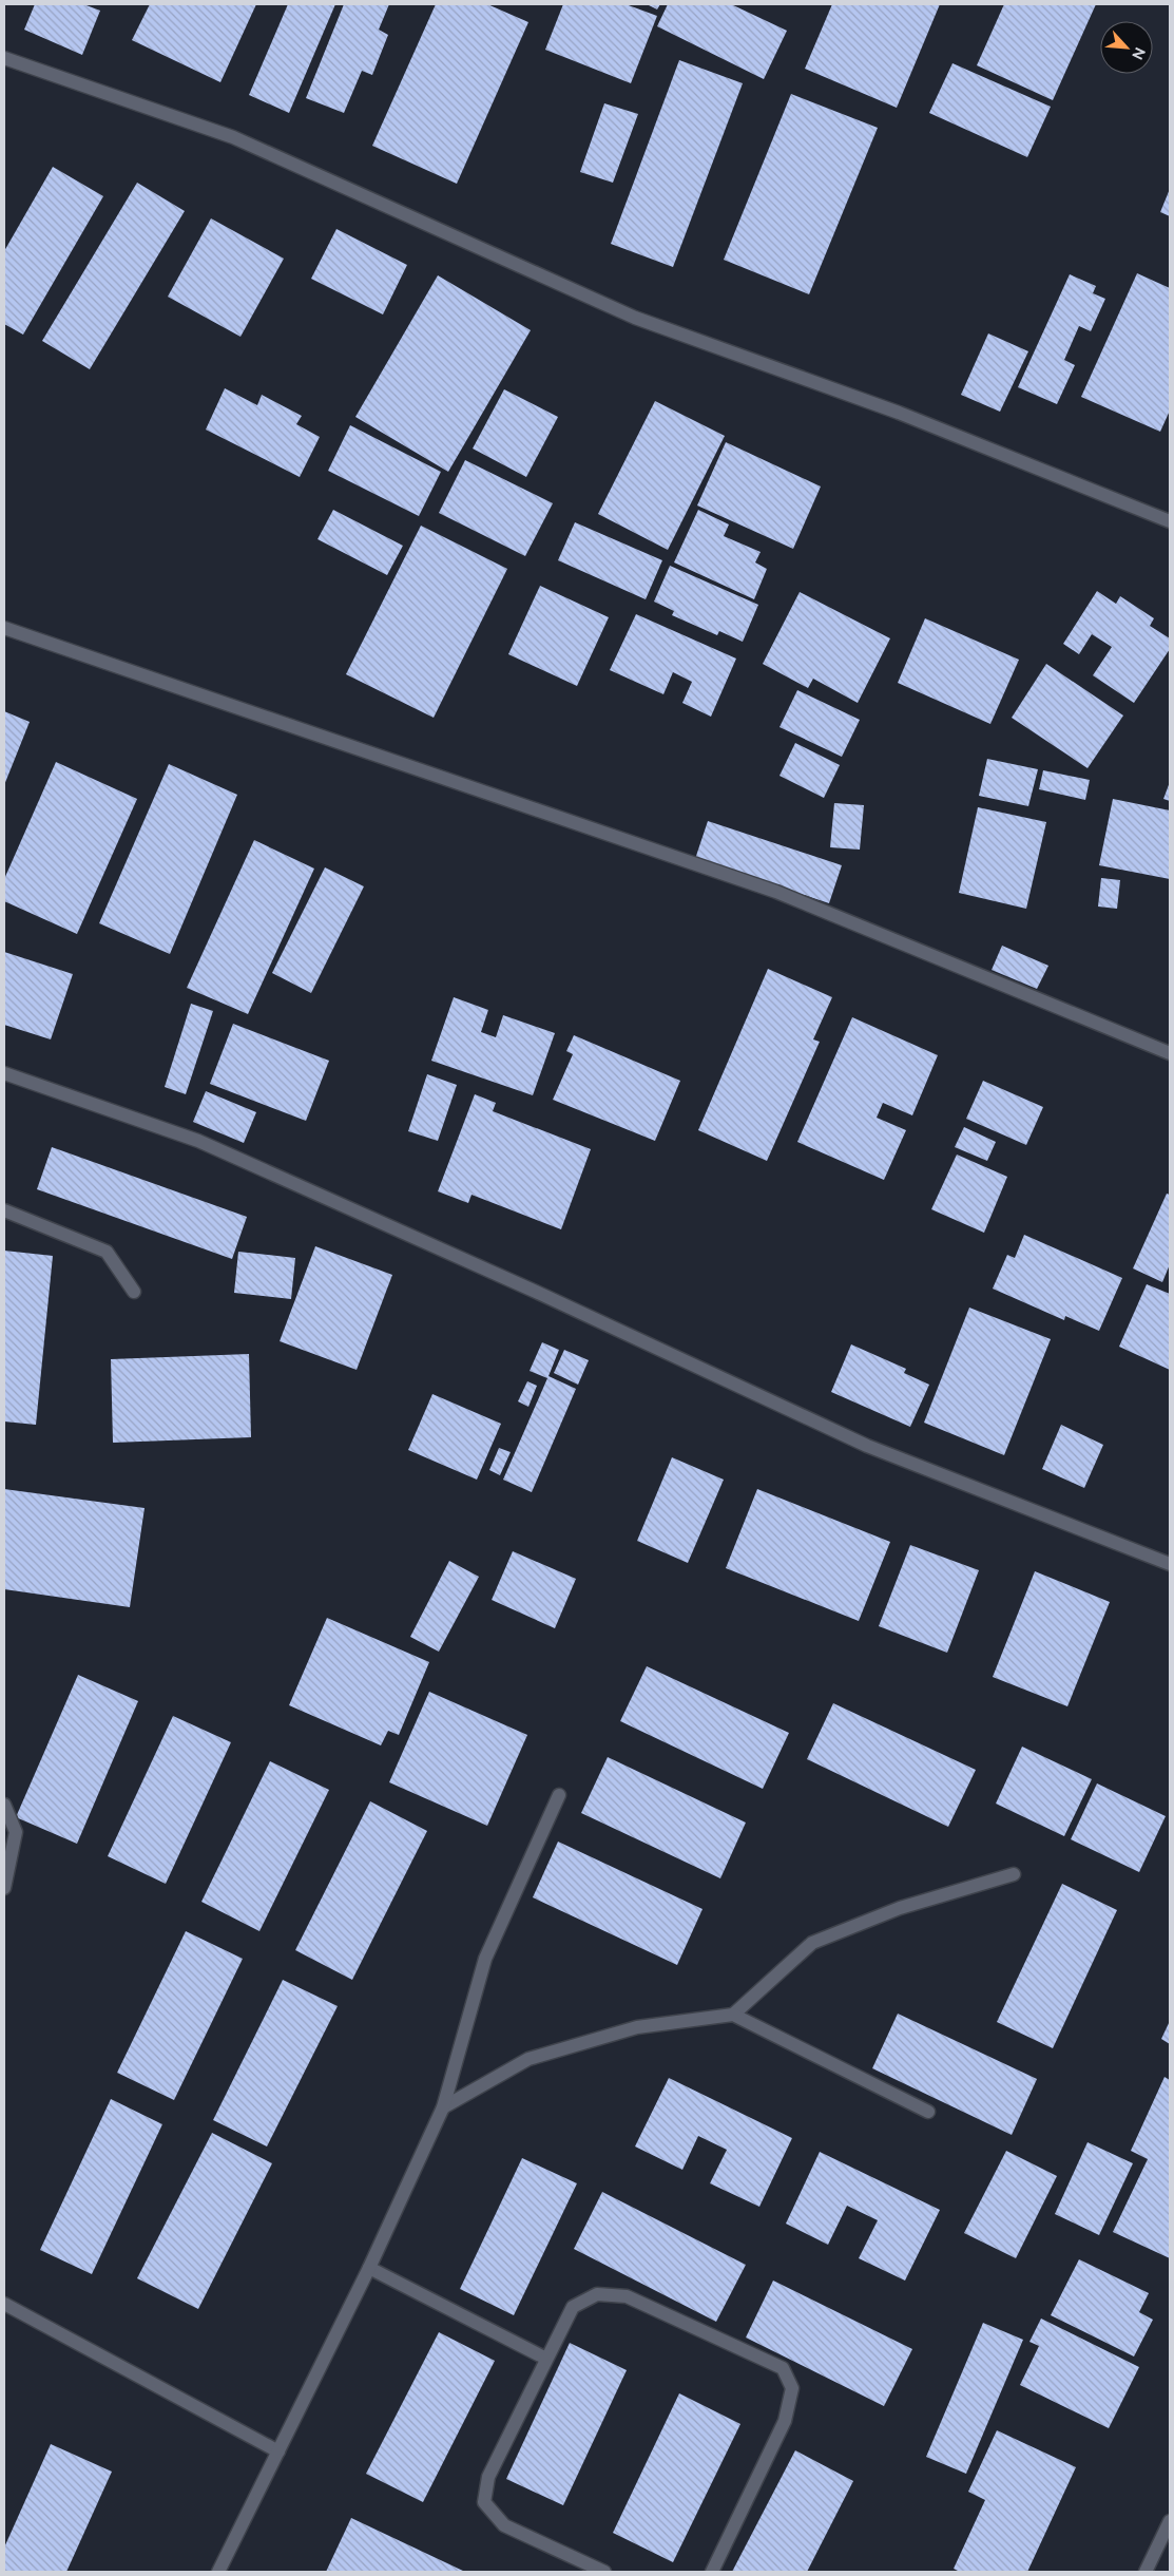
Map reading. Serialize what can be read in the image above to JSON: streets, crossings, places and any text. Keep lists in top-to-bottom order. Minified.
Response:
{"north":"bottom right"}
